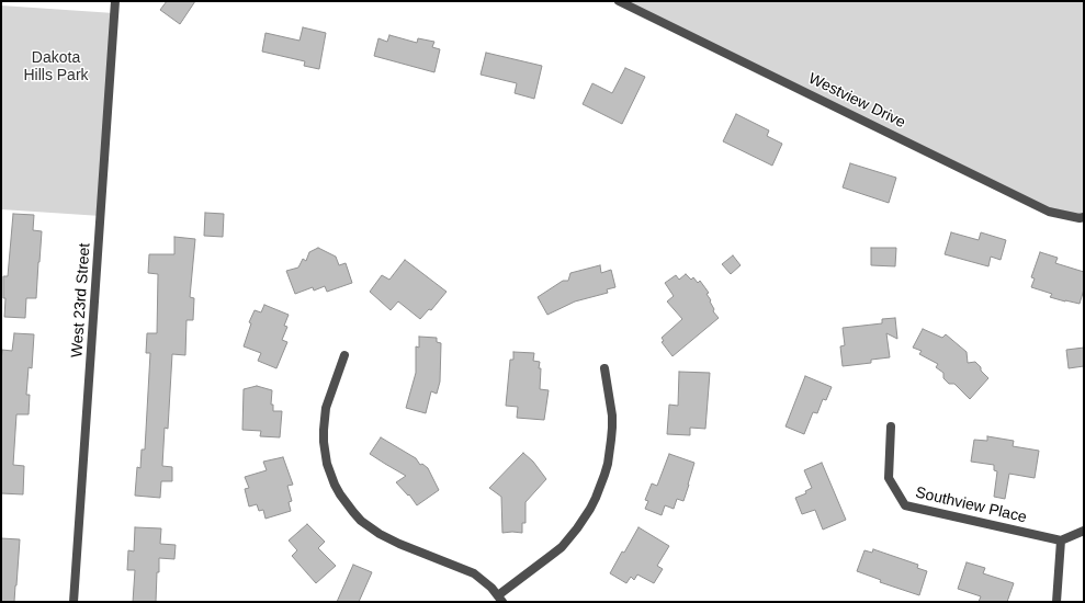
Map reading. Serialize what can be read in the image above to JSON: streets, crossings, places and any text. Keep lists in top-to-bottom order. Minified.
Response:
{"streets":{"street":["Westview Drive","West 23rd Street","Southview Place"]},"parks":["Dakota Hills Park"]}
